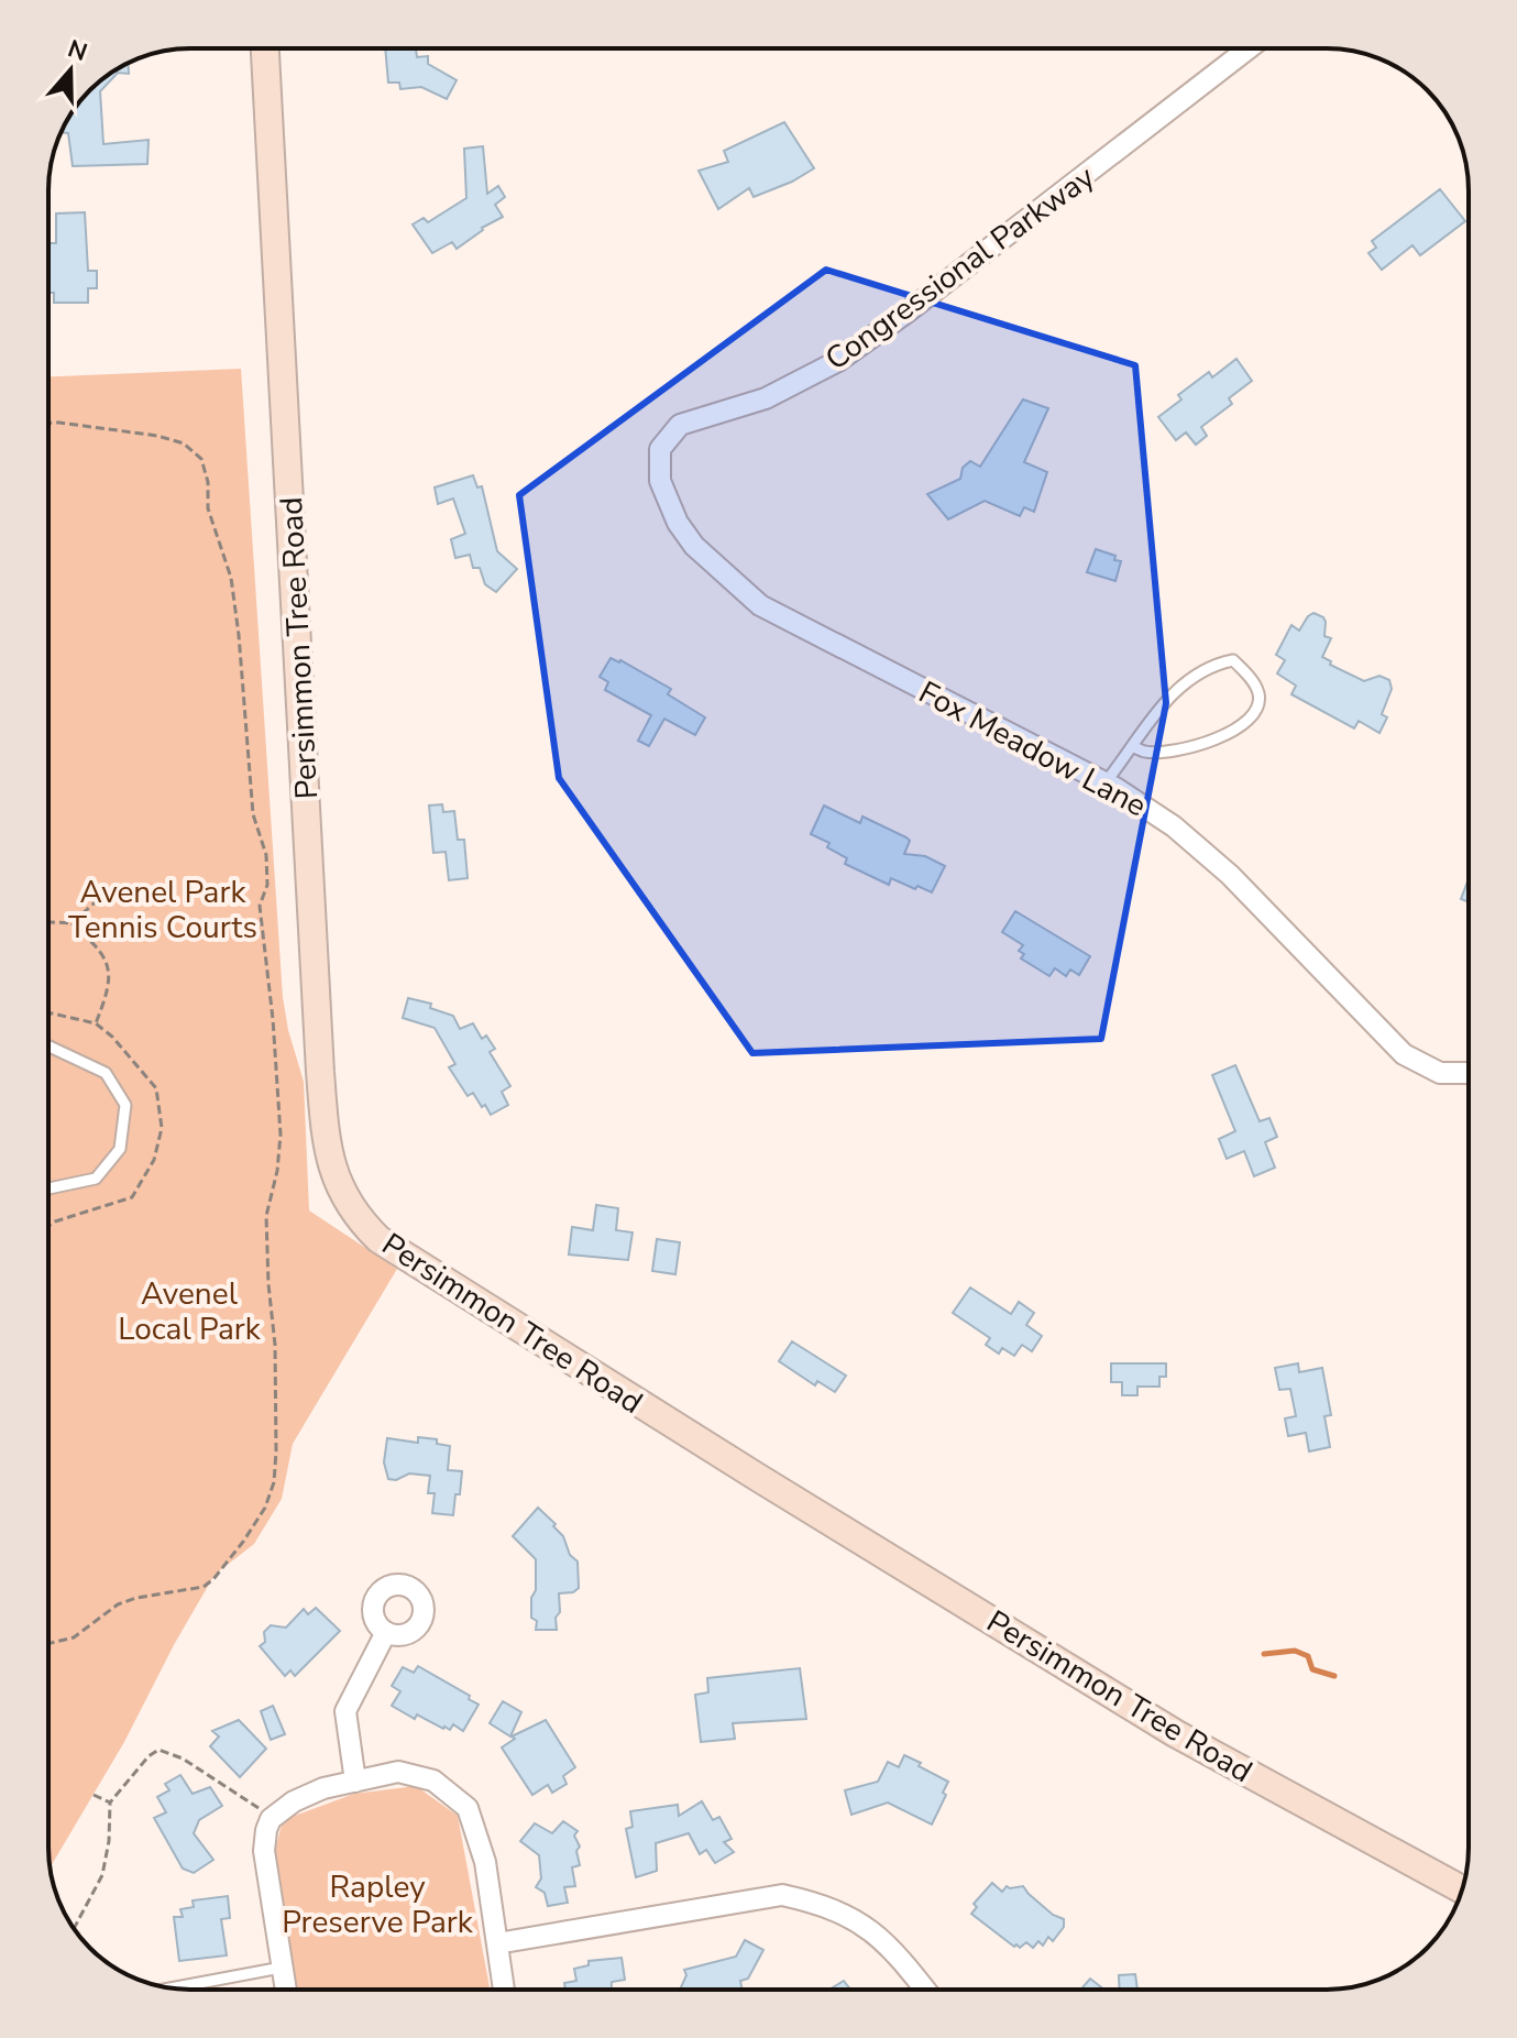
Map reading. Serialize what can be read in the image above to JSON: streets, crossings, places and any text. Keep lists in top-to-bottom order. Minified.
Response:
{"streets":{"main road":["Persimmon Tree Road"],"street":["Congressional Parkway","Fox Meadow Lane"]},"crossings":[["Congressional Parkway","Fox Meadow Lane"]],"parks":["Avenel Park Tennis Courts","Avenel Local Park","Rapley Preserve Park"],"north":"top"}
